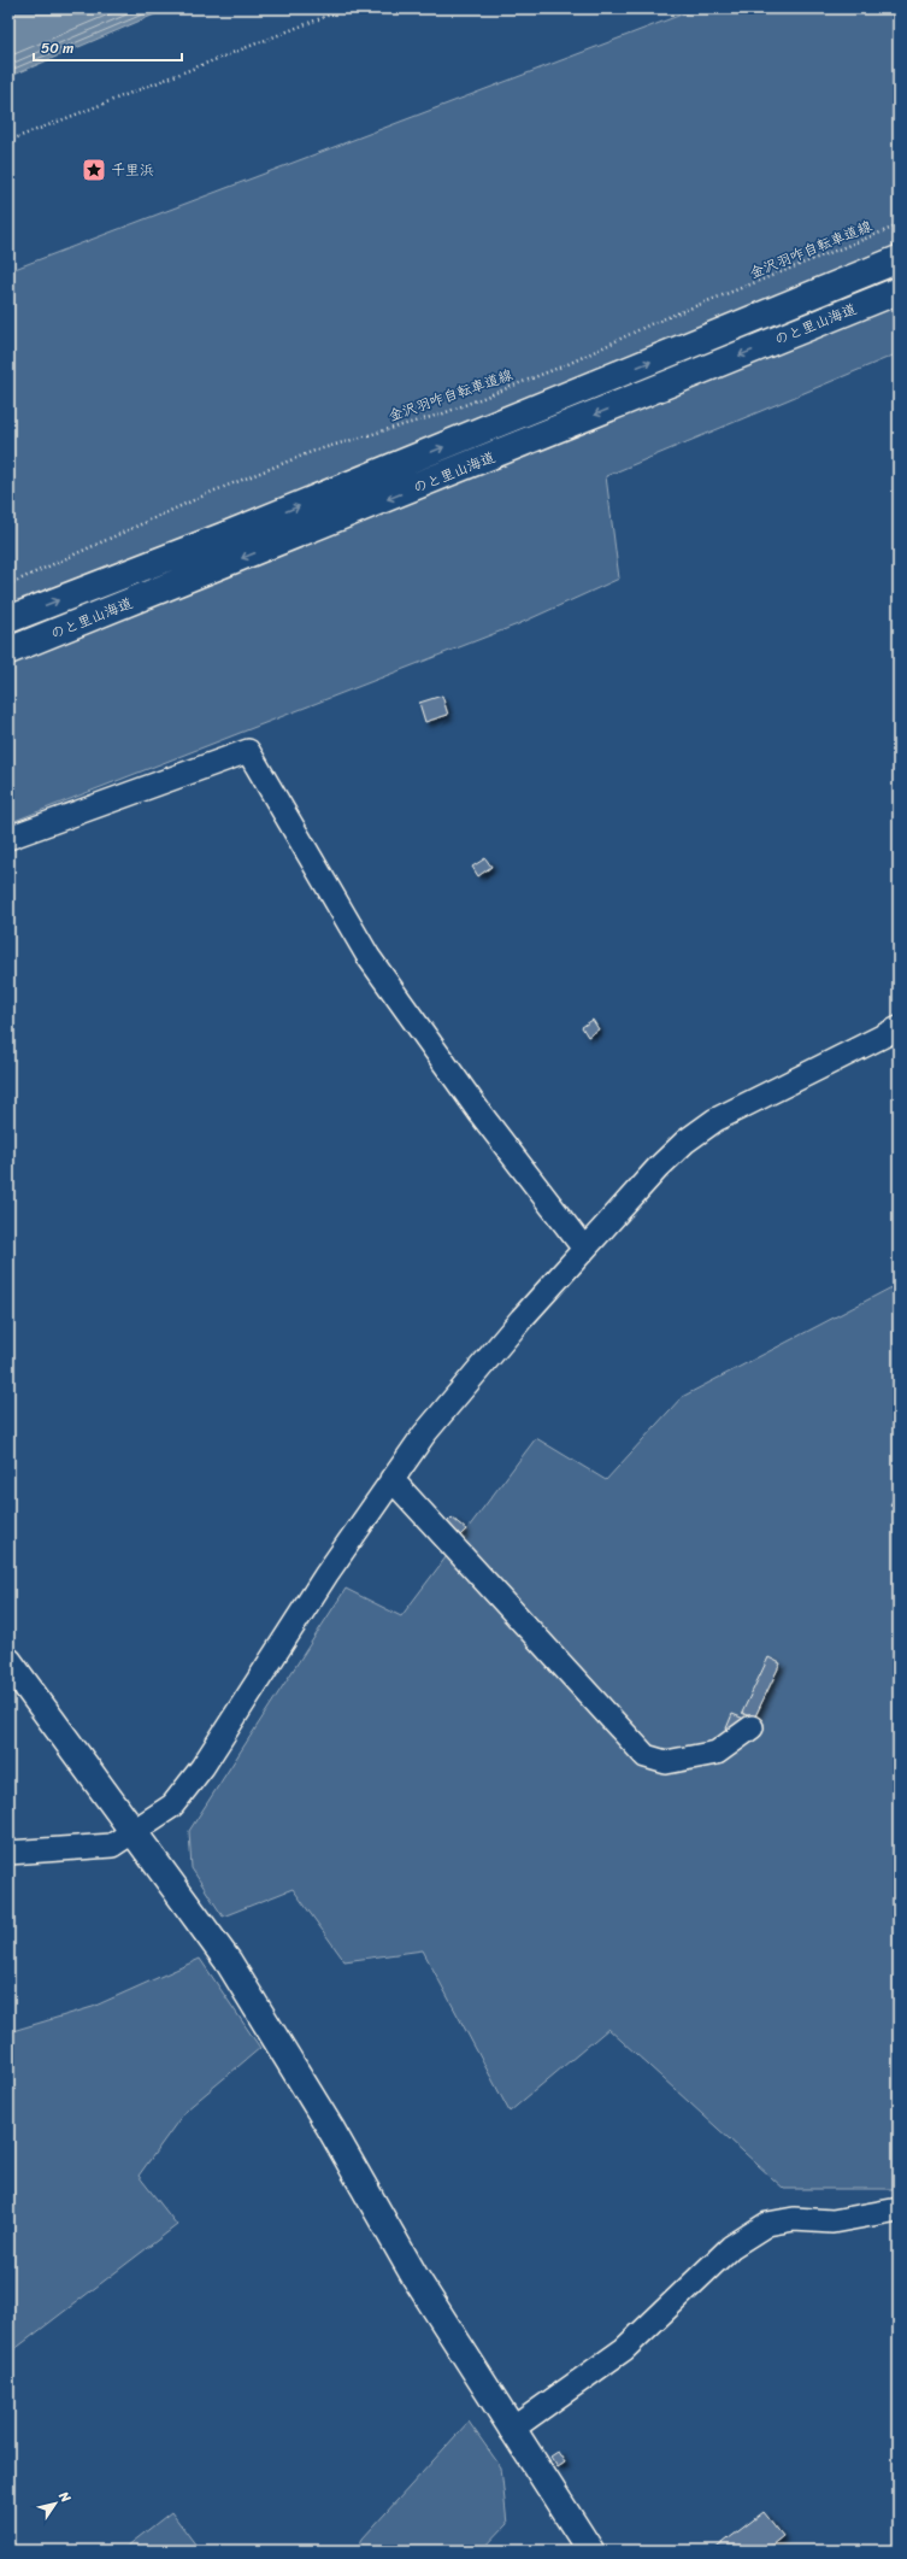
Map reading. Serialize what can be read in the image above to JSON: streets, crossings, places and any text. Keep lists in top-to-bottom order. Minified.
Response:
{"streets":{"main road":["のと里山海道"],"path":["金沢羽咋自転車道線"]},"places":{"place":["千里浜"]},"scale_bar":"50 m","north":"top right"}
